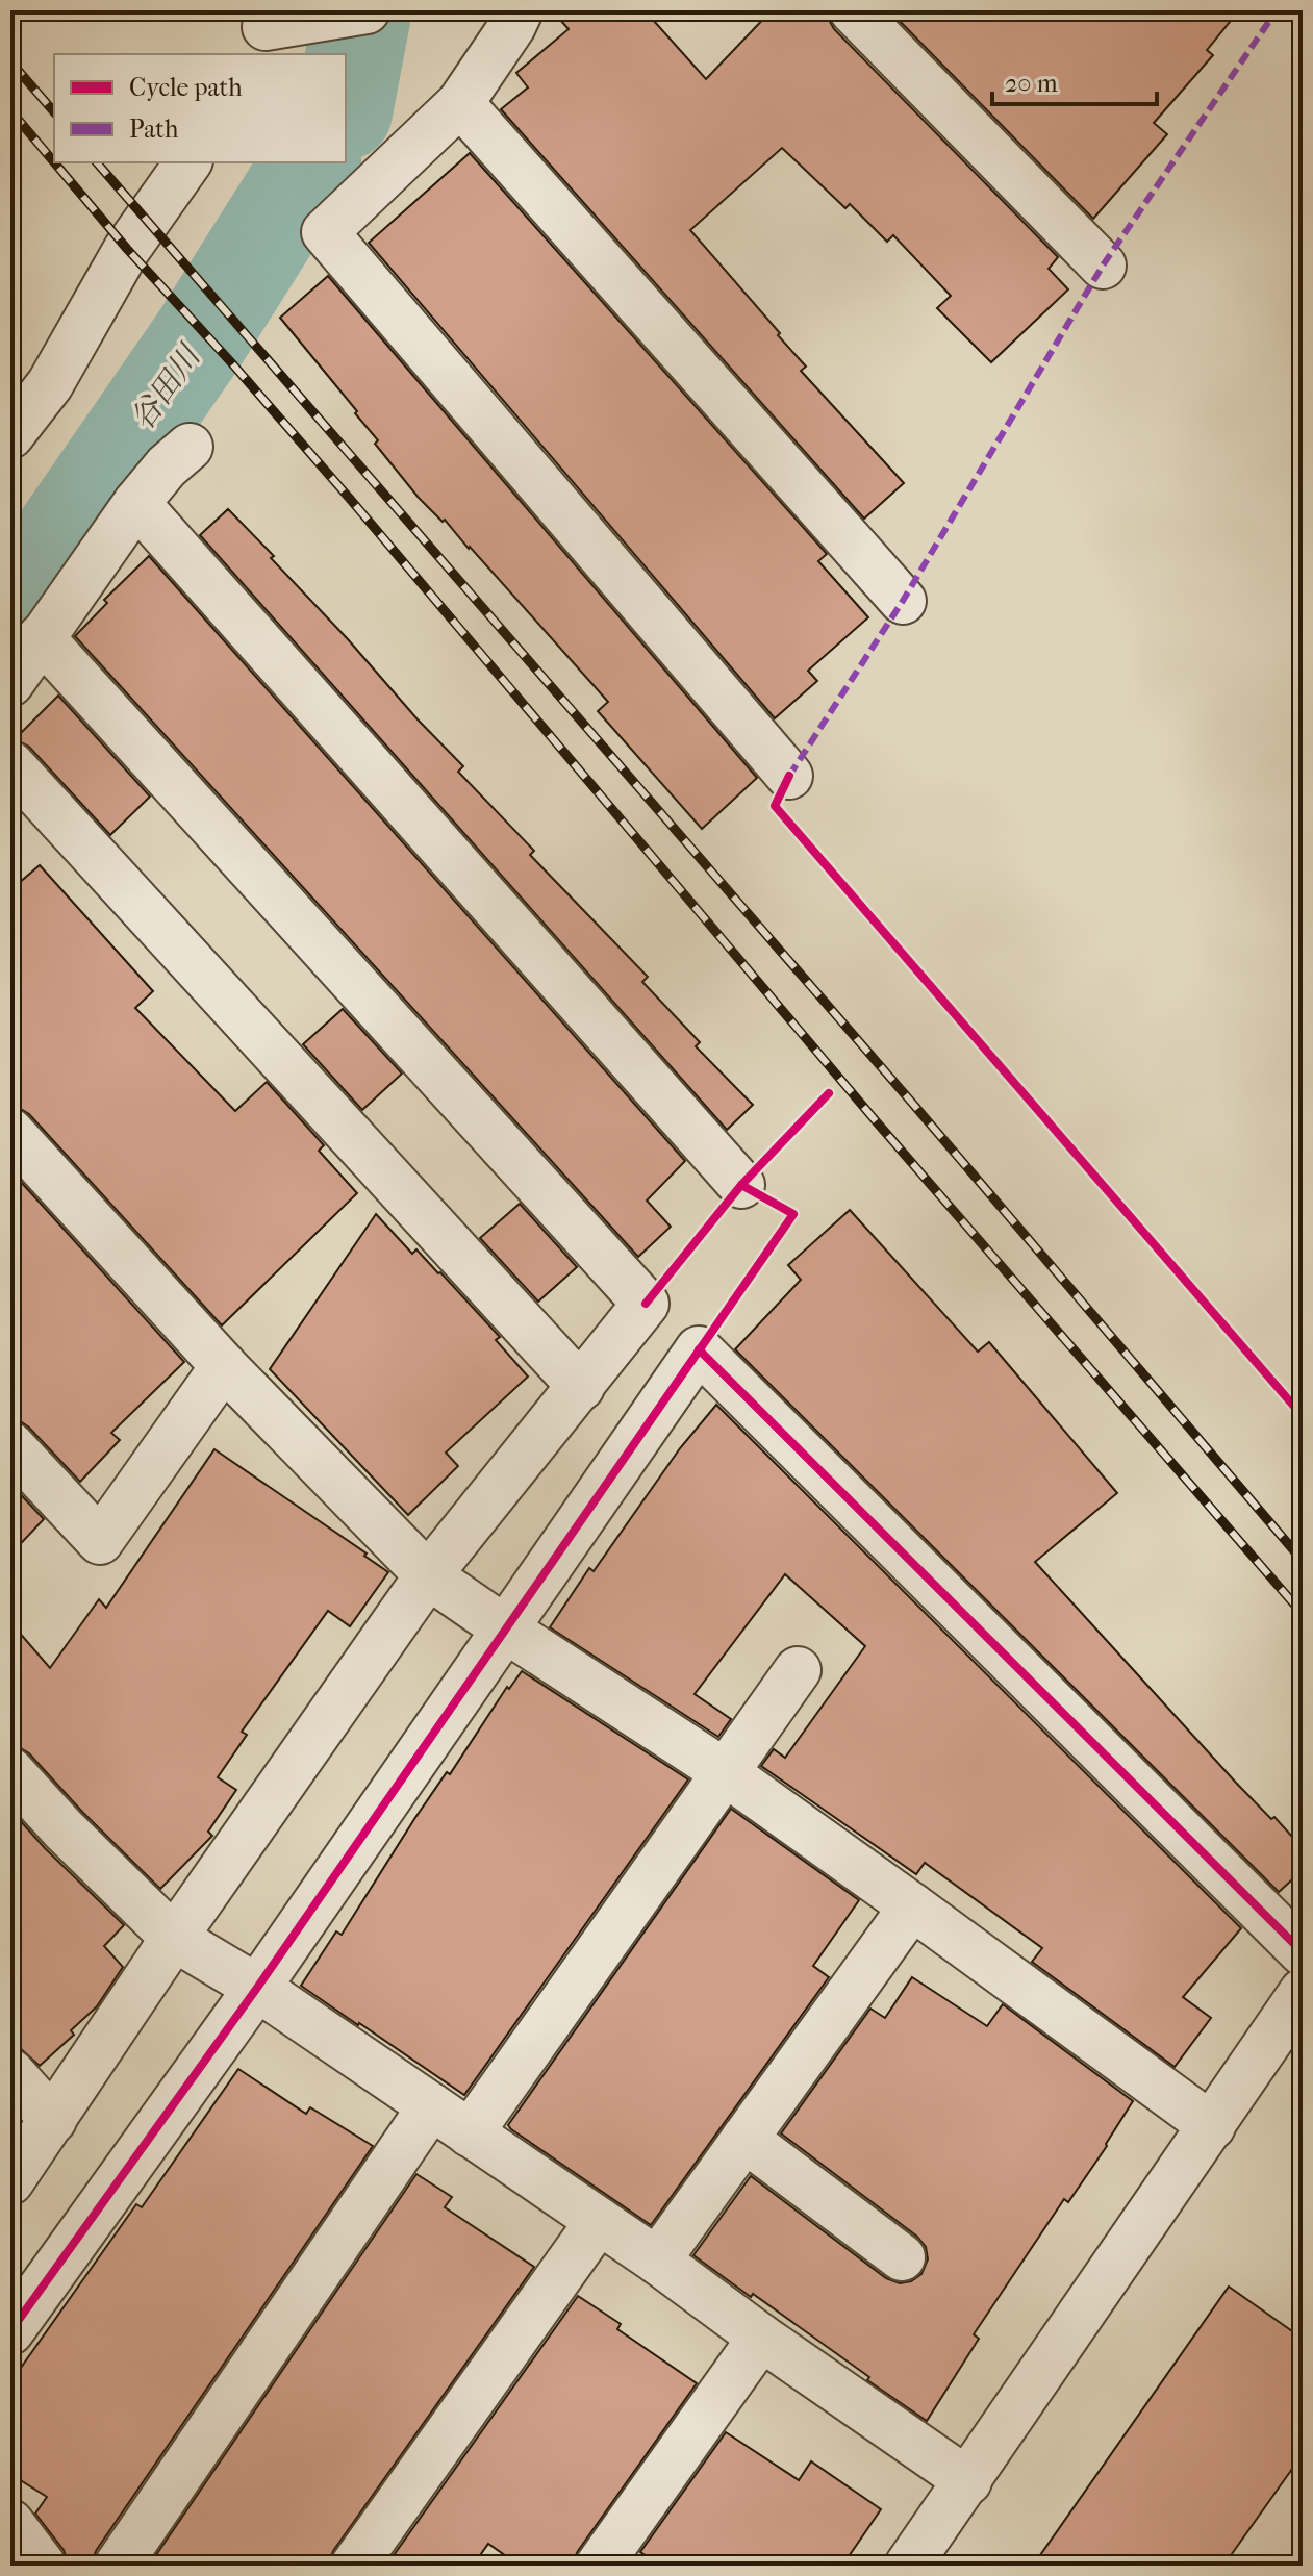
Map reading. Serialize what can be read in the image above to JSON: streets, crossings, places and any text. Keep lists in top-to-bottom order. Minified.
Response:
{"water":["谷田川"],"legend":["Cycle path","Path"],"scale_bar":"20 m"}
